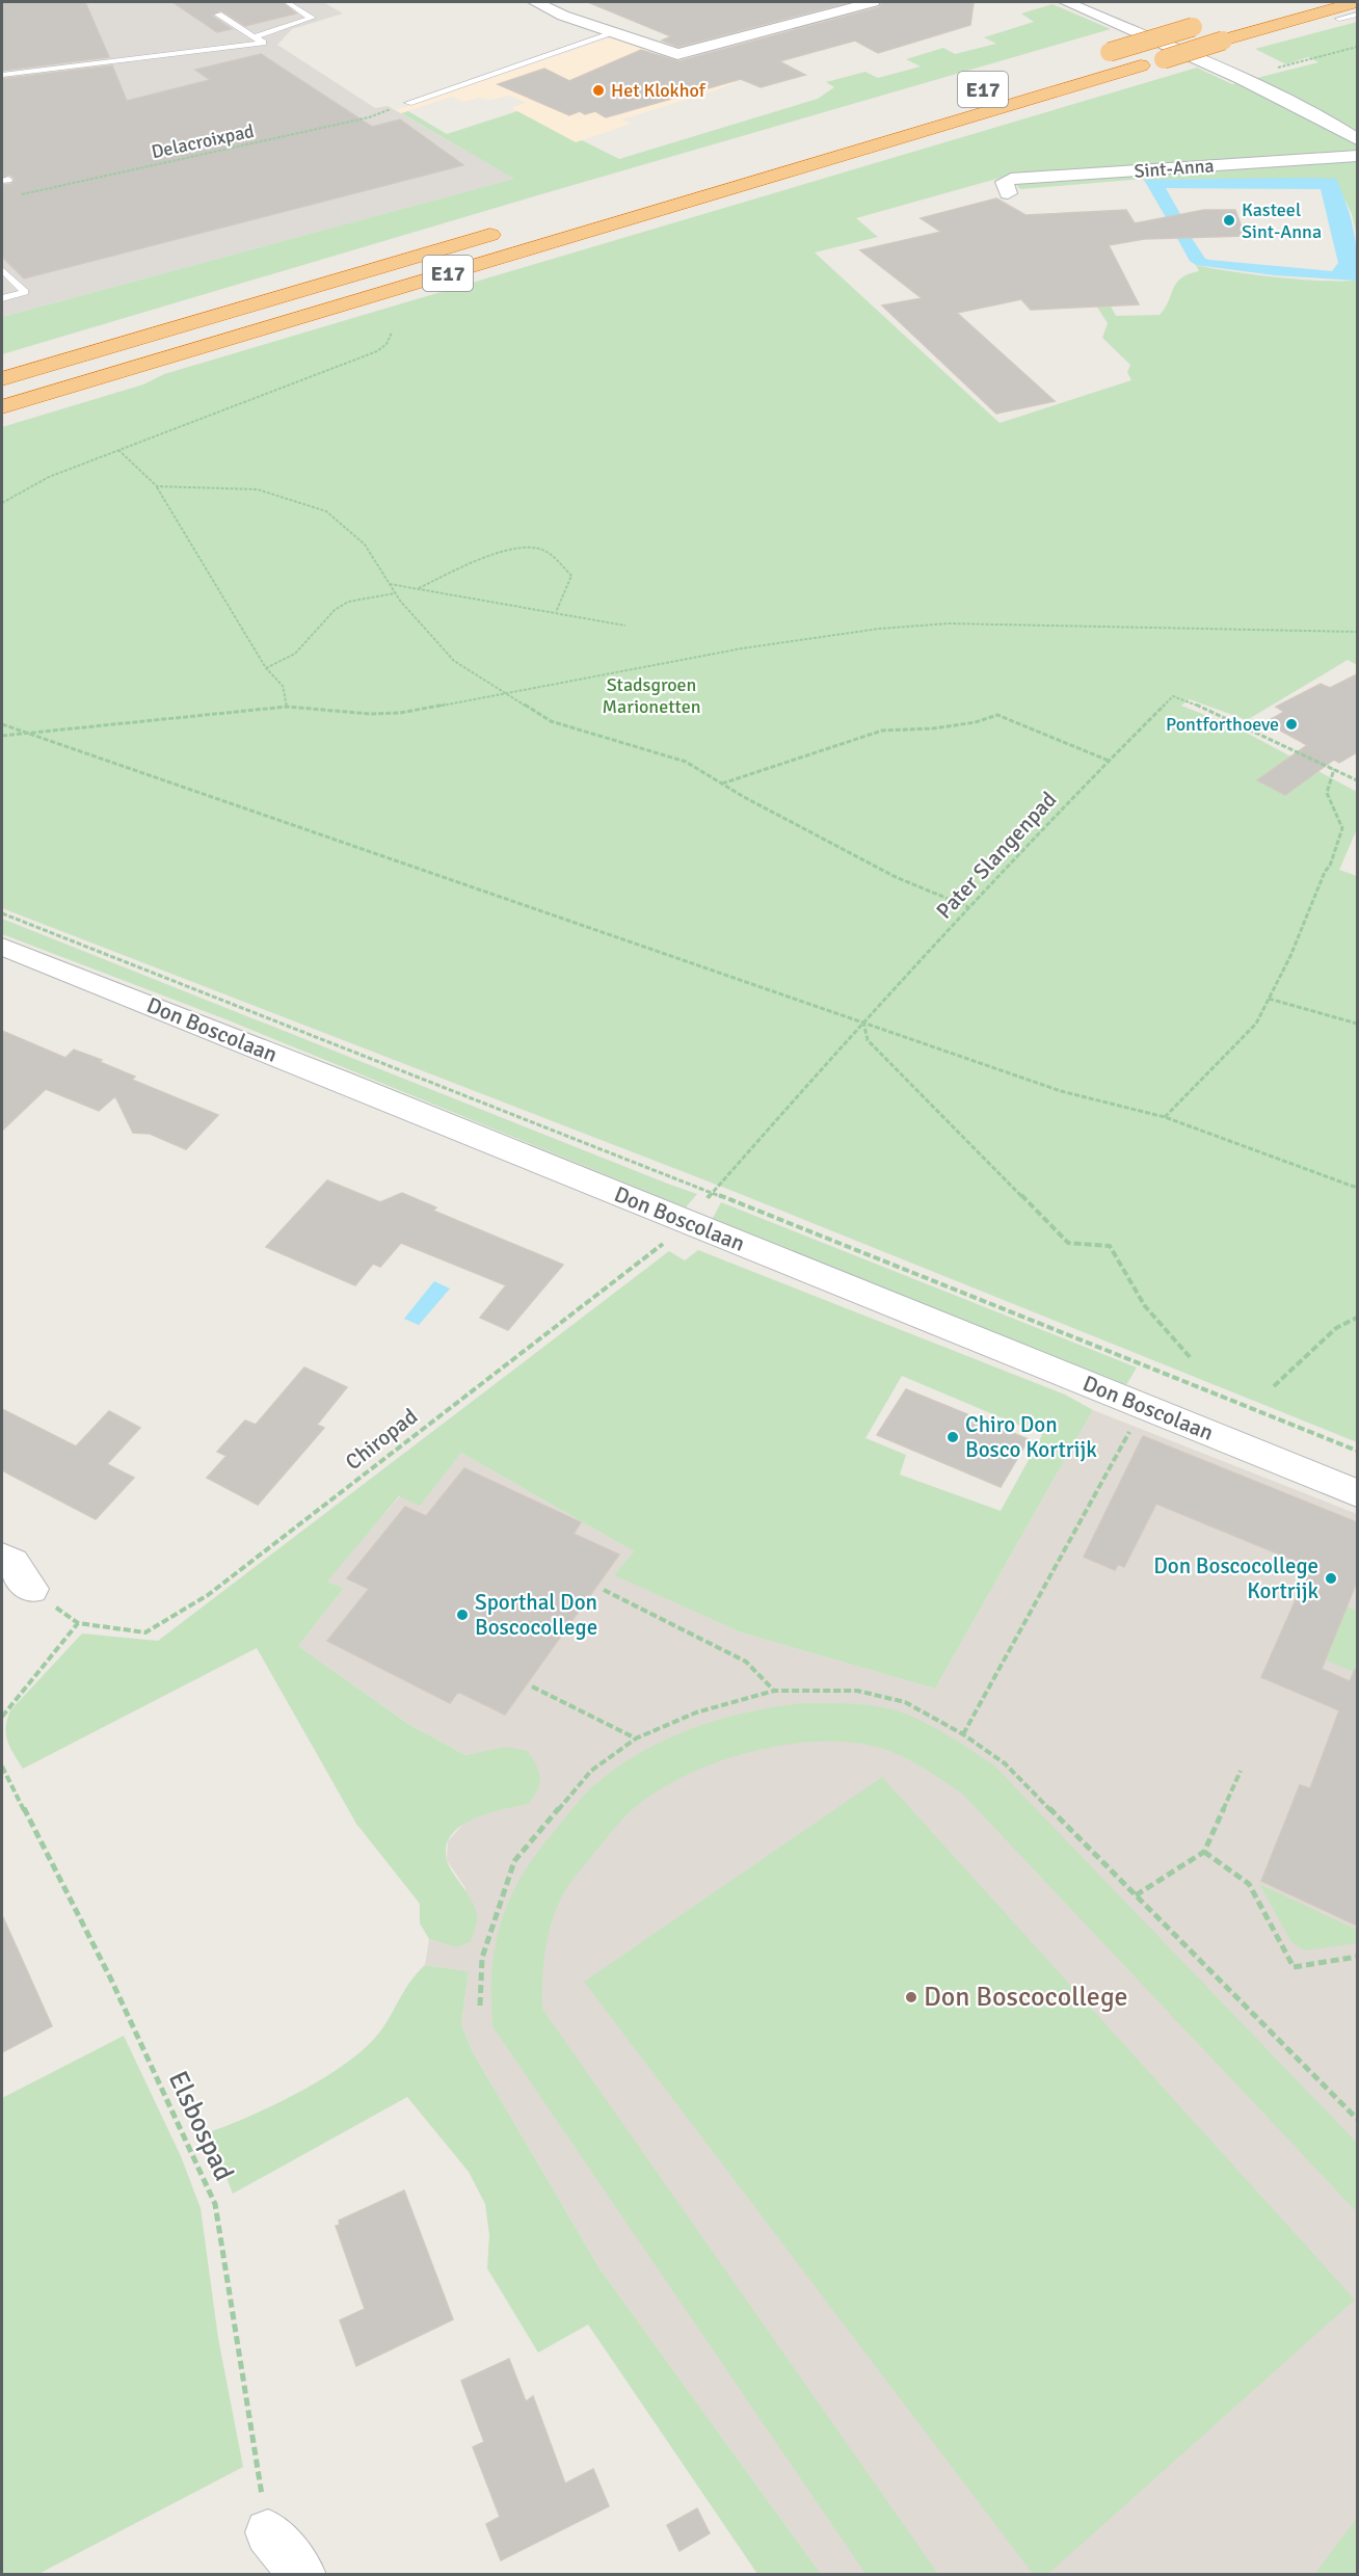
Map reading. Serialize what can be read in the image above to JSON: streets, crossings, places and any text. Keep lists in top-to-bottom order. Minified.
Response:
{"streets":{"highway":["E17"],"street":["Sint-Anna","Don Boscolaan"],"path":["Delacroixpad","Pater Slangenpad","Chiropad","Elsbospad"]},"crossings":[["Don Boscolaan","Chiropad"]],"parks":["Stadsgroen Marionetten"],"places":["Het Klokhof","Kasteel Sint-Anna","Pontforthoeve","Chiro Don Bosco Kortrijk","Don Boscocollege Kortrijk","Sporthal Don Boscocollege","Don Boscocollege"]}
